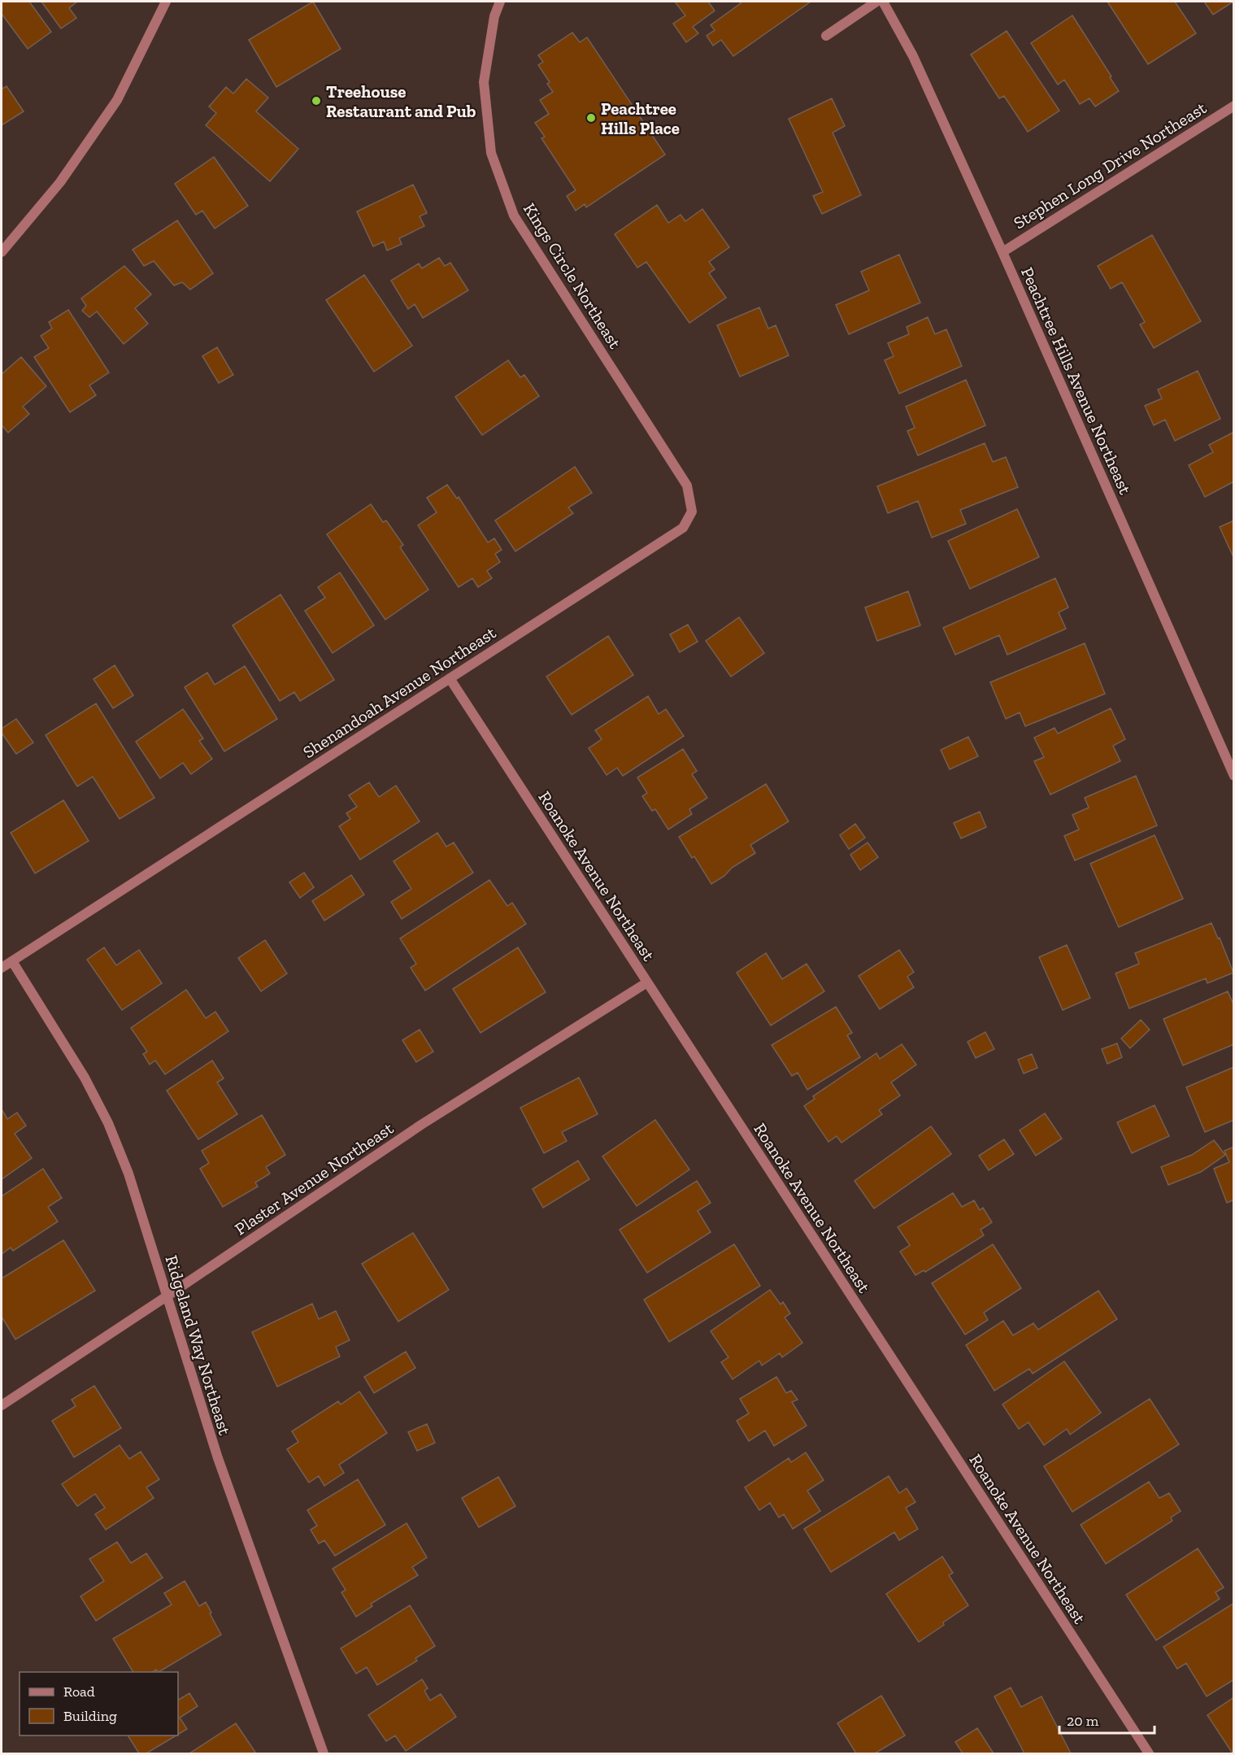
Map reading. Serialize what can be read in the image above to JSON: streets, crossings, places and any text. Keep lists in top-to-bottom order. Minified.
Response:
{"streets":{"street":["Stephen Long Drive Northeast","Kings Circle Northeast","Peachtree Hills Avenue Northeast","Shenandoah Avenue Northeast","Roanoke Avenue Northeast","Plaster Avenue Northeast","Ridgeland Way Northeast"]},"crossings":[["Stephen Long Drive Northeast","Peachtree Hills Avenue Northeast"],["Kings Circle Northeast","Shenandoah Avenue Northeast"],["Shenandoah Avenue Northeast","Roanoke Avenue Northeast"],["Shenandoah Avenue Northeast","Ridgeland Way Northeast"],["Roanoke Avenue Northeast","Plaster Avenue Northeast"],["Plaster Avenue Northeast","Ridgeland Way Northeast"]],"places":["Treehouse Restaurant and Pub","Peachtree Hills Place"],"legend":["Road","Building"],"scale_bar":"20 m"}
